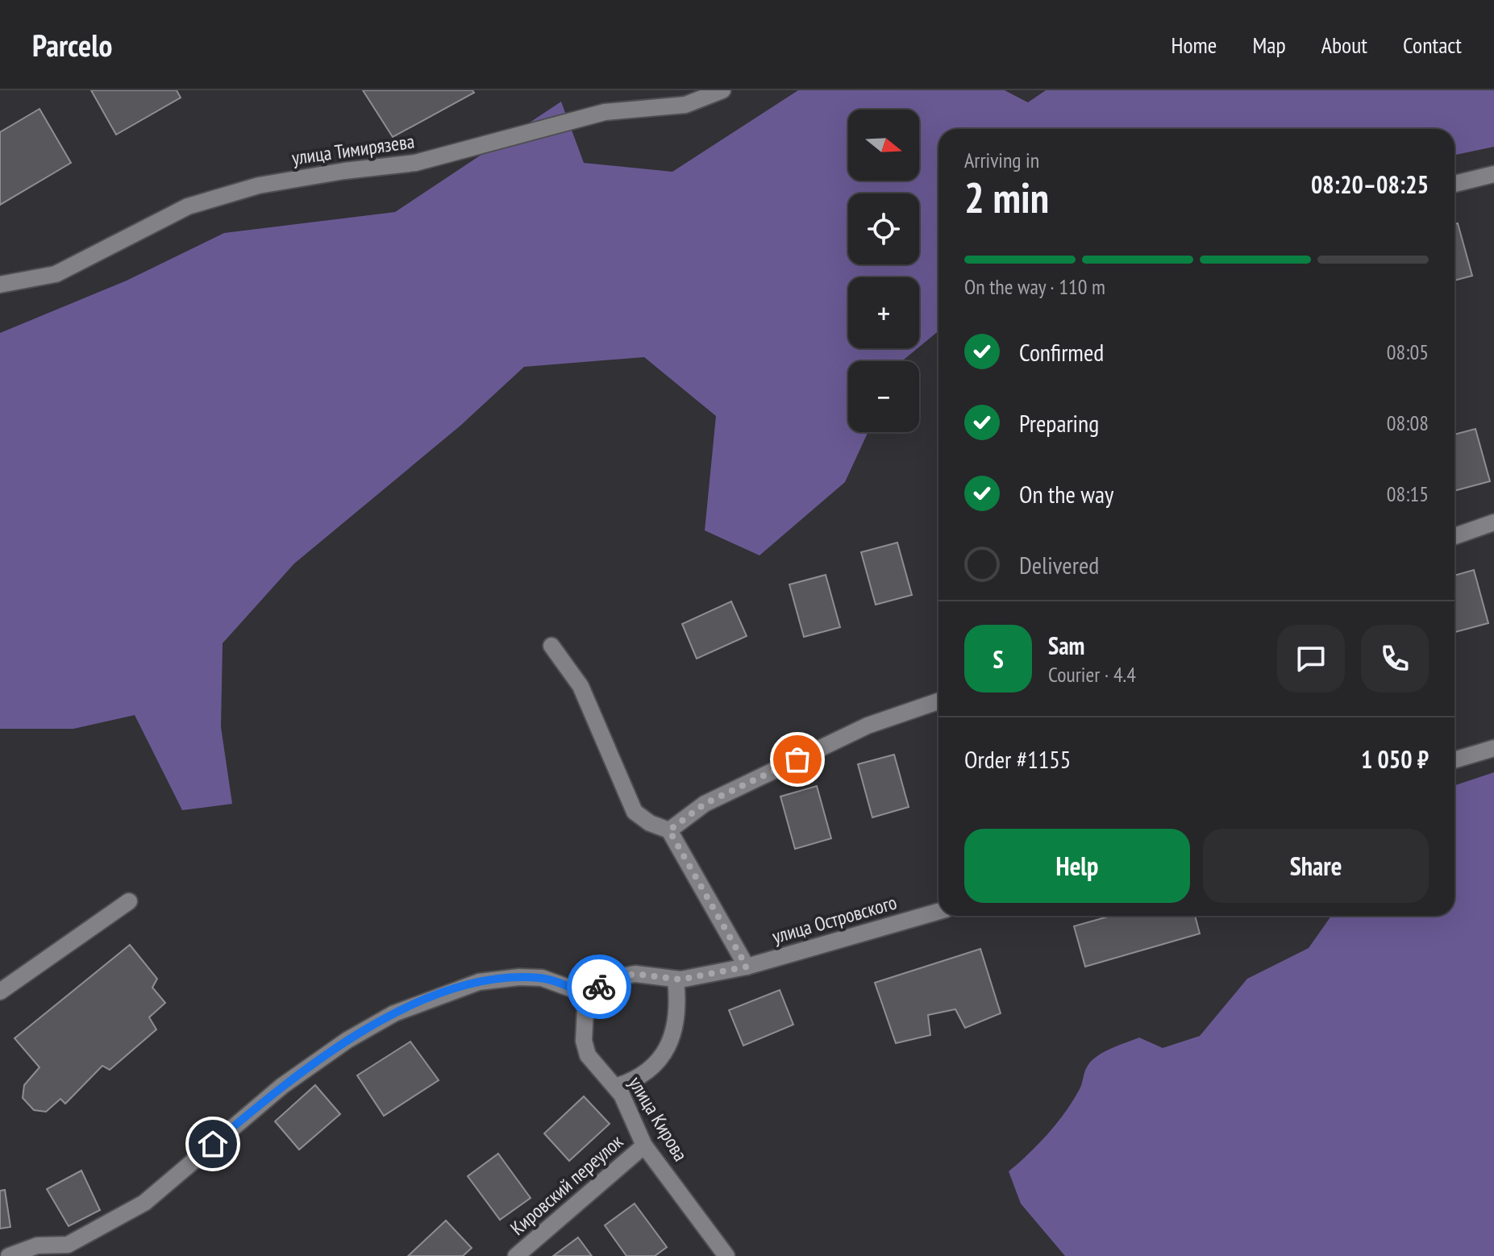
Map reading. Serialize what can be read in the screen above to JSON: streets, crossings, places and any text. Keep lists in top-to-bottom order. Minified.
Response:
{"streets":{"street":["улица Тимирязева","улица Островского","улица Кирова","Кировский переулок"]},"crossings":[["улица Островского","улица Кирова"],["улица Кирова","Кировский переулок"]],"north":"right","page":{"header":"Parcelo","nav":["Home","Map","About","Contact"],"map_buttons":["+","−"],"heading":["2 min","Arriving in","08:20–08:25"],"panel":["Sam","Courier · 4.4","Order #1155","1 050 ₽"],"bar":"On the way · 110 m","list":[["Confirmed","08:05"],["Preparing","08:08"],["On the way","08:15"],"Delivered"],"round":"S","buttons":["Help","Share"]}}
